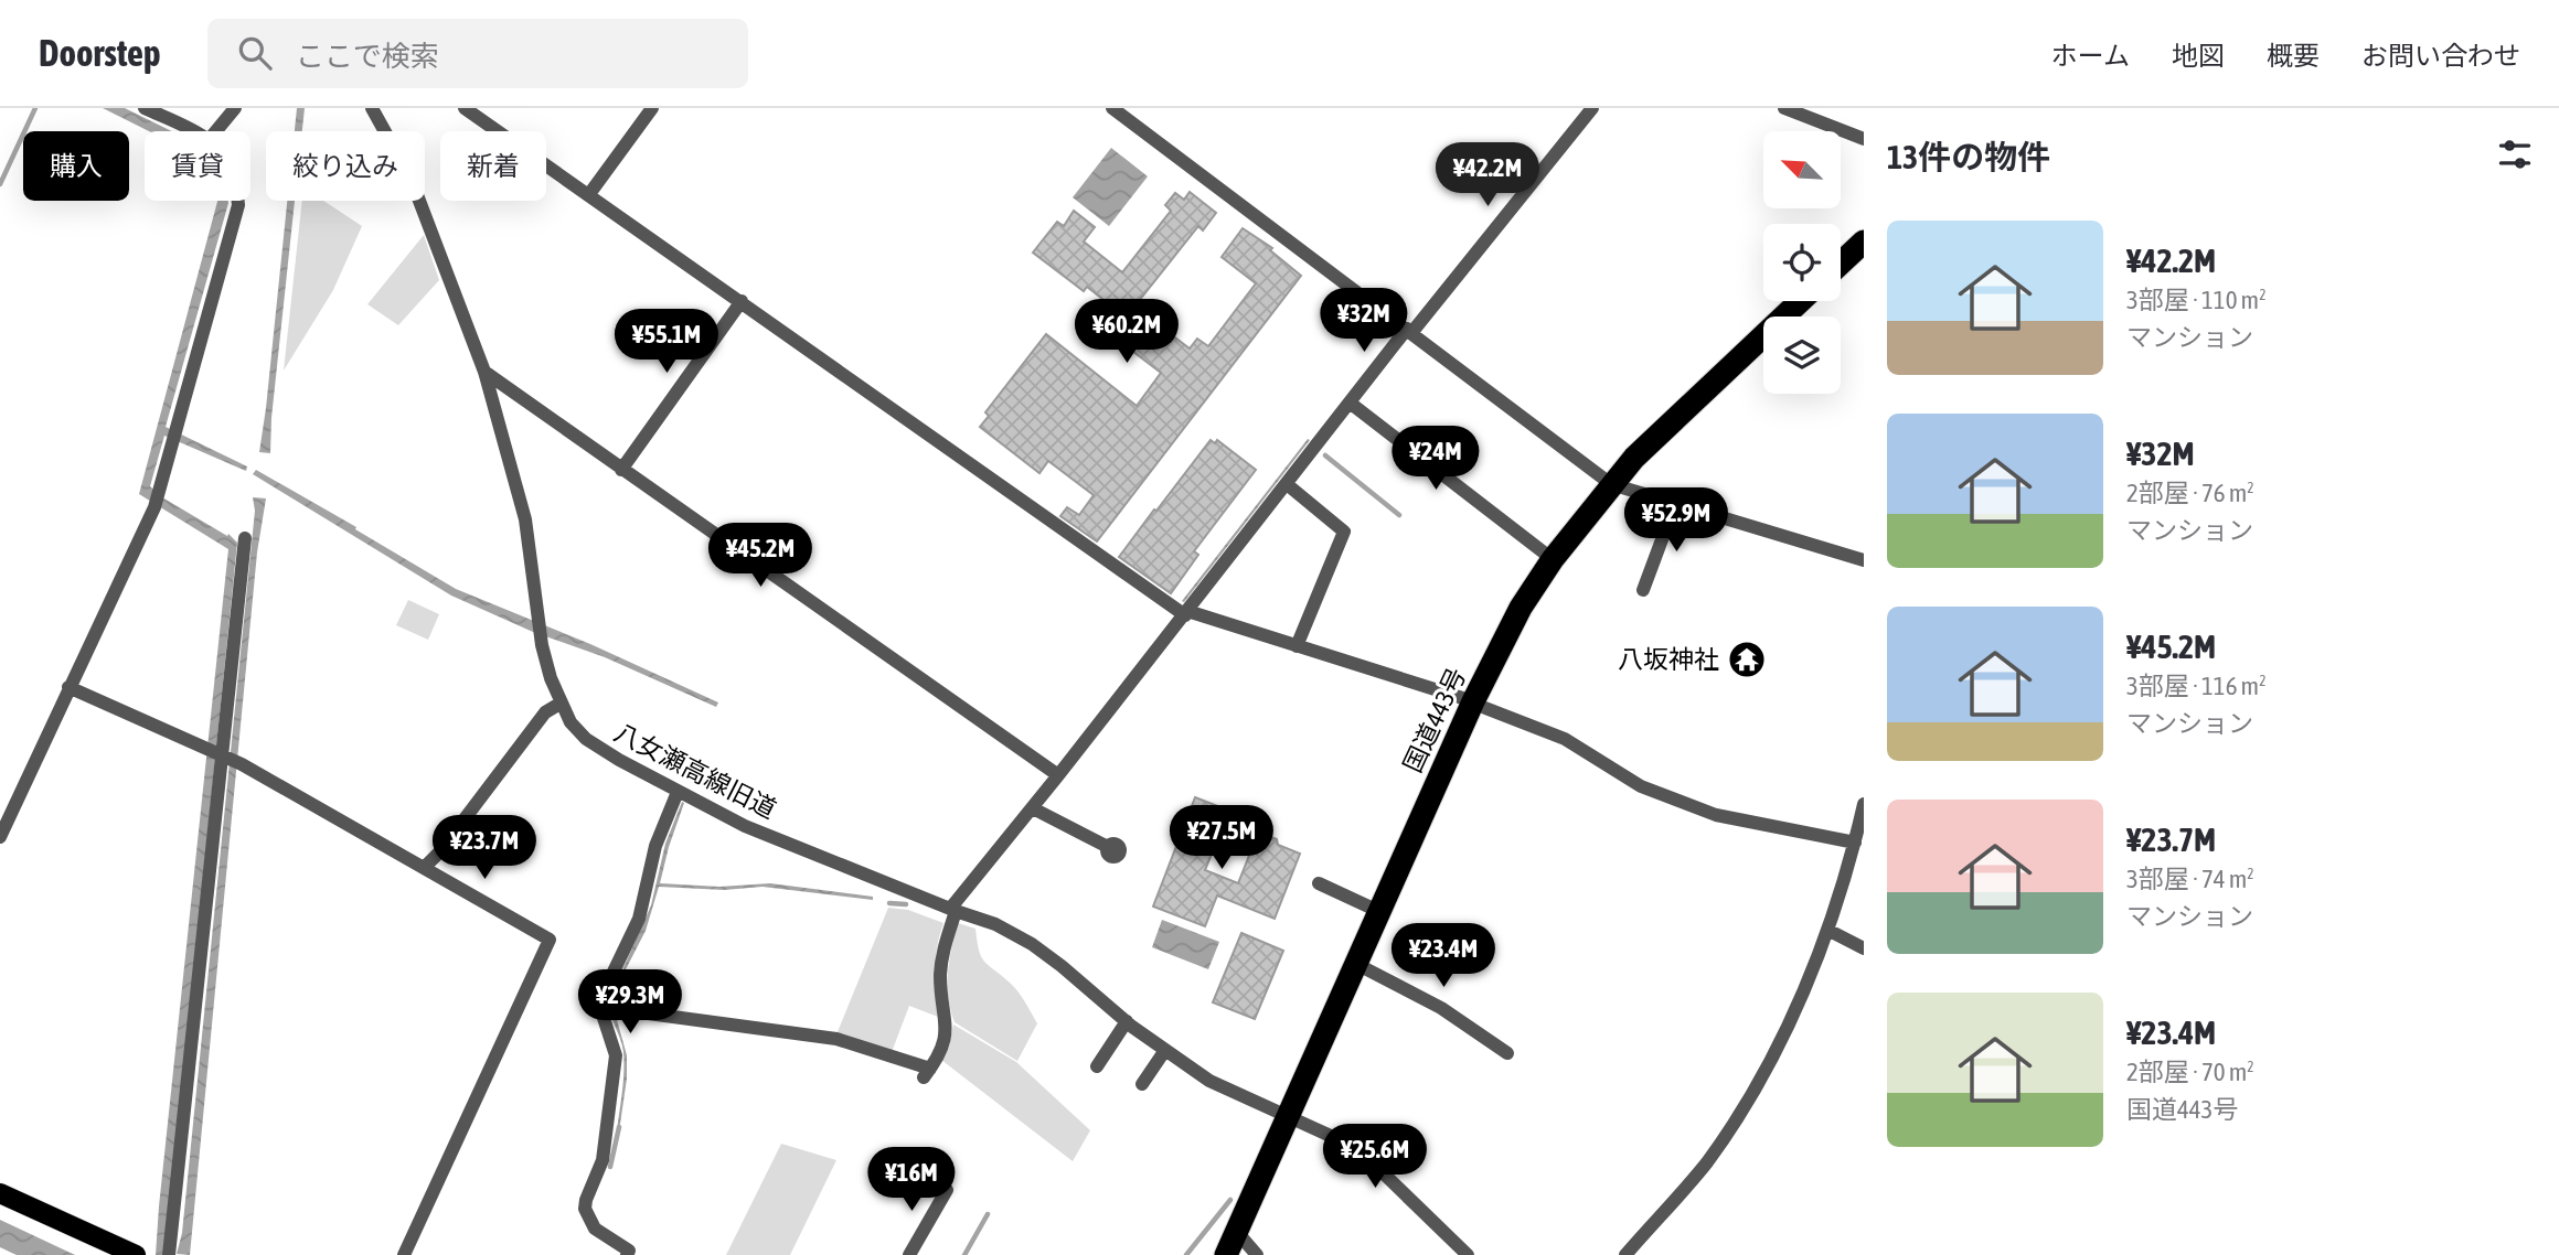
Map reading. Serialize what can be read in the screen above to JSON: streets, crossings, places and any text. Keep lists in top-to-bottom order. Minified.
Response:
{"streets":{"highway":["国道443号"],"street":["八女瀬高線旧道"]},"crossings":[["国道443号","八女瀬高線旧道"]],"places":{"temple":["八坂神社"]},"north":"top left","page":{"header":"Doorstep","search":"ここで検索","nav":["ホーム","地図","概要","お問い合わせ"],"heading":"13件の物件","chip":["購入","賃貸","絞り込み","新着"],"price":["¥42.2M","¥32M","¥60.2M","¥55.1M","¥24M","¥52.9M","¥45.2M","¥27.5M","¥23.7M","¥23.4M","¥29.3M","¥25.6M","¥16M"],"list":[{"name":"¥42.2M","note":"3部屋 · 110 m² · マンション"},{"name":"¥32M","note":"2部屋 · 76 m² · マンション"},{"name":"¥45.2M","note":"3部屋 · 116 m² · マンション"},{"name":"¥23.7M","note":"3部屋 · 74 m² · マンション"},{"name":"¥23.4M","note":"2部屋 · 70 m² · 国道443号"}]}}
